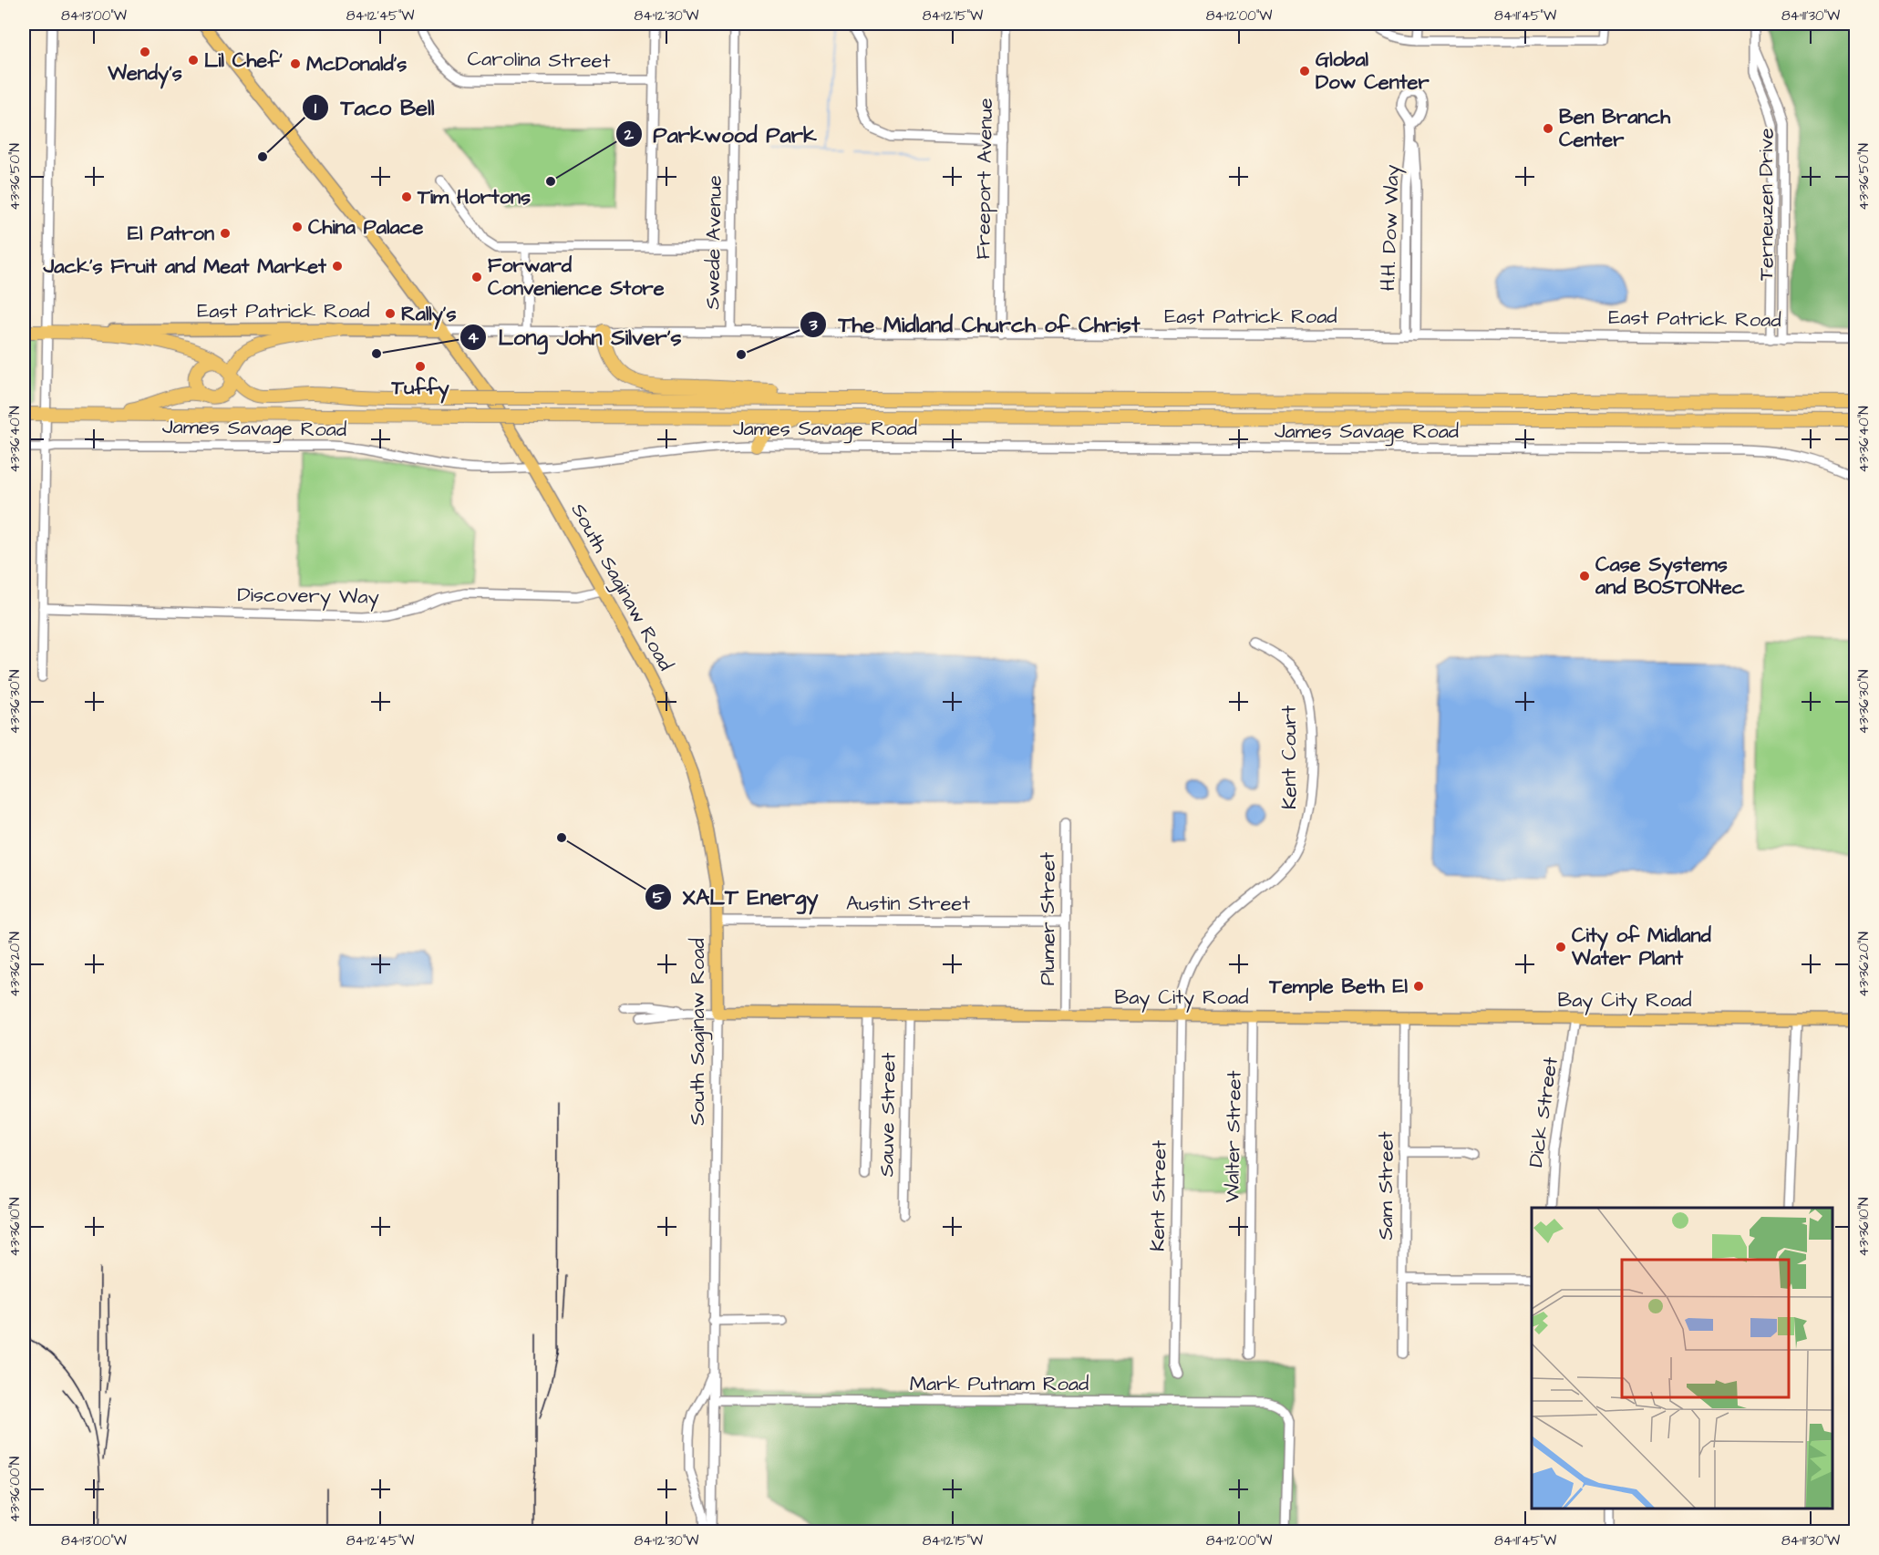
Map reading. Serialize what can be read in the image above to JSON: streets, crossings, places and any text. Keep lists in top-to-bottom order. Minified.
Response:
{"streets":{"highway":["East Patrick Road"],"main road":["South Saginaw Road","Bay City Road"],"street":["Carolina Street","Freeport Avenue","Terneuzen Drive","H.H. Dow Way","Swede Avenue","James Savage Road","Discovery Way","Kent Court","Austin Street","Plumer Street","Dick Street","Sauve Street","Walter Street","Sam Street","Kent Street","Mark Putnam Road"]},"crossings":[["Freeport Avenue","East Patrick Road"],["Terneuzen Drive","East Patrick Road"],["H.H. Dow Way","East Patrick Road"],["Swede Avenue","East Patrick Road"],["East Patrick Road","South Saginaw Road"],["James Savage Road","South Saginaw Road"],["South Saginaw Road","Discovery Way"],["South Saginaw Road","Austin Street"],["South Saginaw Road","Bay City Road"],["South Saginaw Road","Mark Putnam Road"],["Kent Court","Bay City Road"],["Kent Court","Kent Street"],["Austin Street","Plumer Street"],["Plumer Street","Bay City Road"],["Bay City Road","Dick Street"],["Bay City Road","Sauve Street"],["Bay City Road","Walter Street"],["Bay City Road","Sam Street"],["Bay City Road","Kent Street"]],"places":["Wendy's","Lil Chef'","McDonald's","Global Dow Center","Ben Branch Center","Taco Bell","Parkwood Park","Tim Hortons","China Palace","El Patron","Jack's Fruit and Meat Market","Forward Convenience Store","Rally's","Long John Silver's","The Midland Church of Christ","Tuffy","Case Systems and BOSTONtec","XALT Energy","City of Midland Water Plant","Temple Beth El"],"coordinates":["84°13'00\"W","84°12'45\"W","84°12'30\"W","84°12'15\"W","84°12'00\"W","84°11'45\"W","84°11'30\"W","43°36'50\"N","43°36'40\"N","43°36'30\"N","43°36'20\"N","43°36'10\"N","43°36'00\"N"]}
